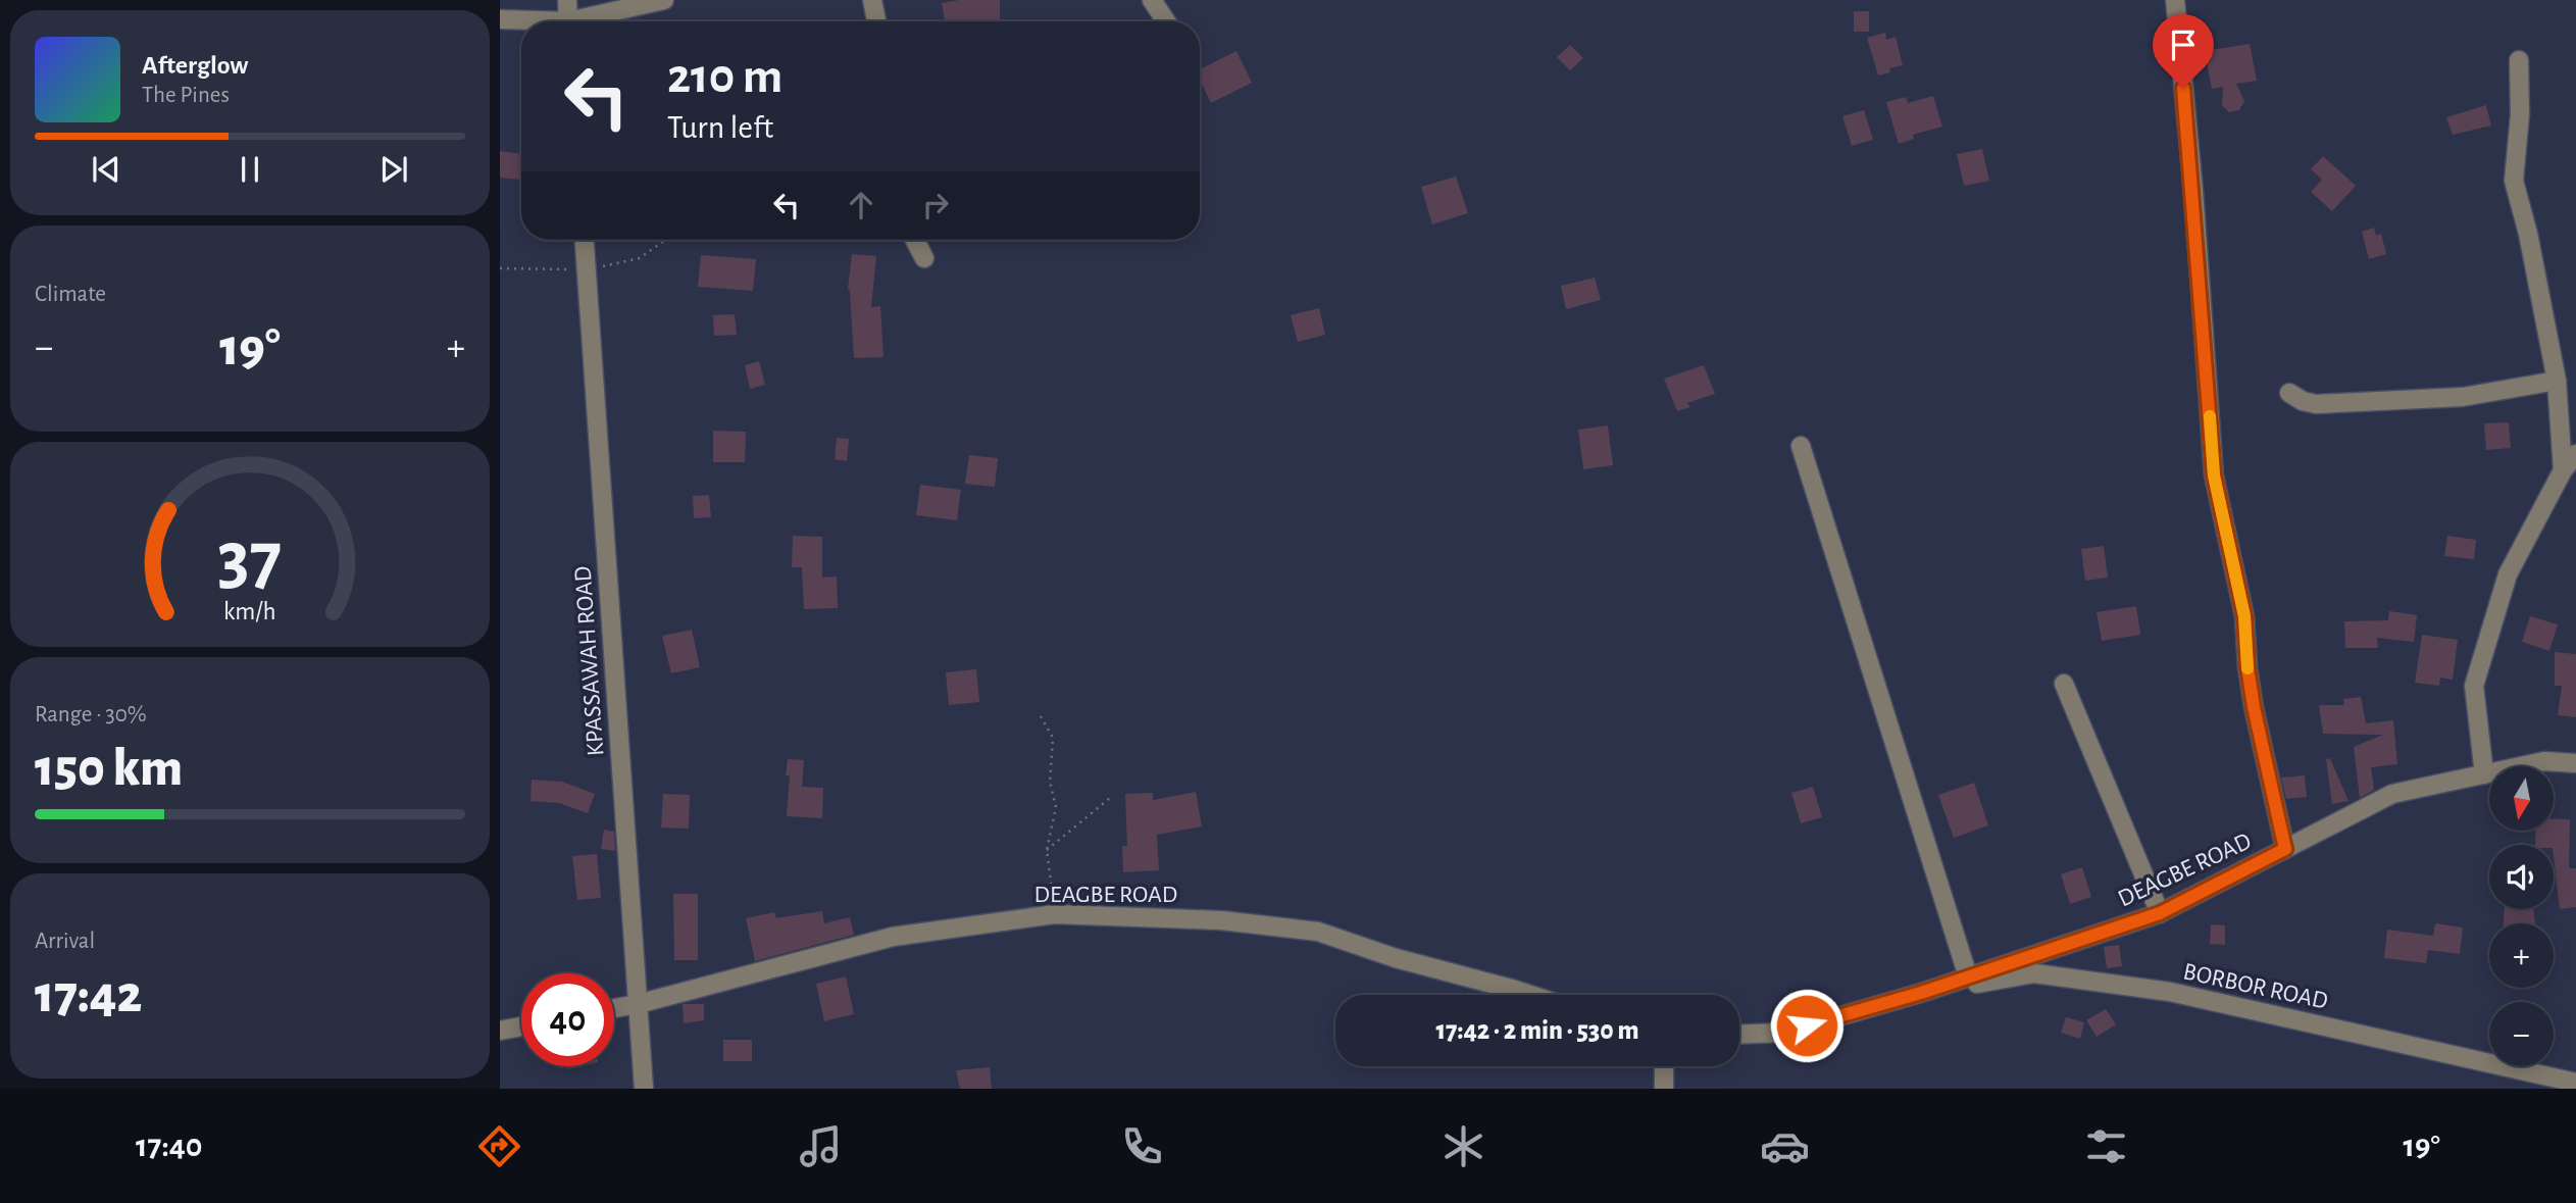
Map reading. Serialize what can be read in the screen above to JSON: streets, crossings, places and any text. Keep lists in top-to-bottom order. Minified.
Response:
{"streets":{"street":["KPASSAWAH ROAD","DEAGBE ROAD","BORBOR ROAD"]},"crossings":[["KPASSAWAH ROAD","DEAGBE ROAD"],["DEAGBE ROAD","BORBOR ROAD"]],"north":"bottom","page":{"turn":["210 m","Turn left"],"song":["Afterglow","The Pines"],"tile":["Climate",["Range · 30%","150 km"],["Arrival","17:42"]],"heat":["−","19°","+"],"map_buttons":["+","−"],"limit":"40","trip":"17:42 · 2 min · 530 m","tabs":["17:40","19°"],"gauge":["37","km/h"]}}
